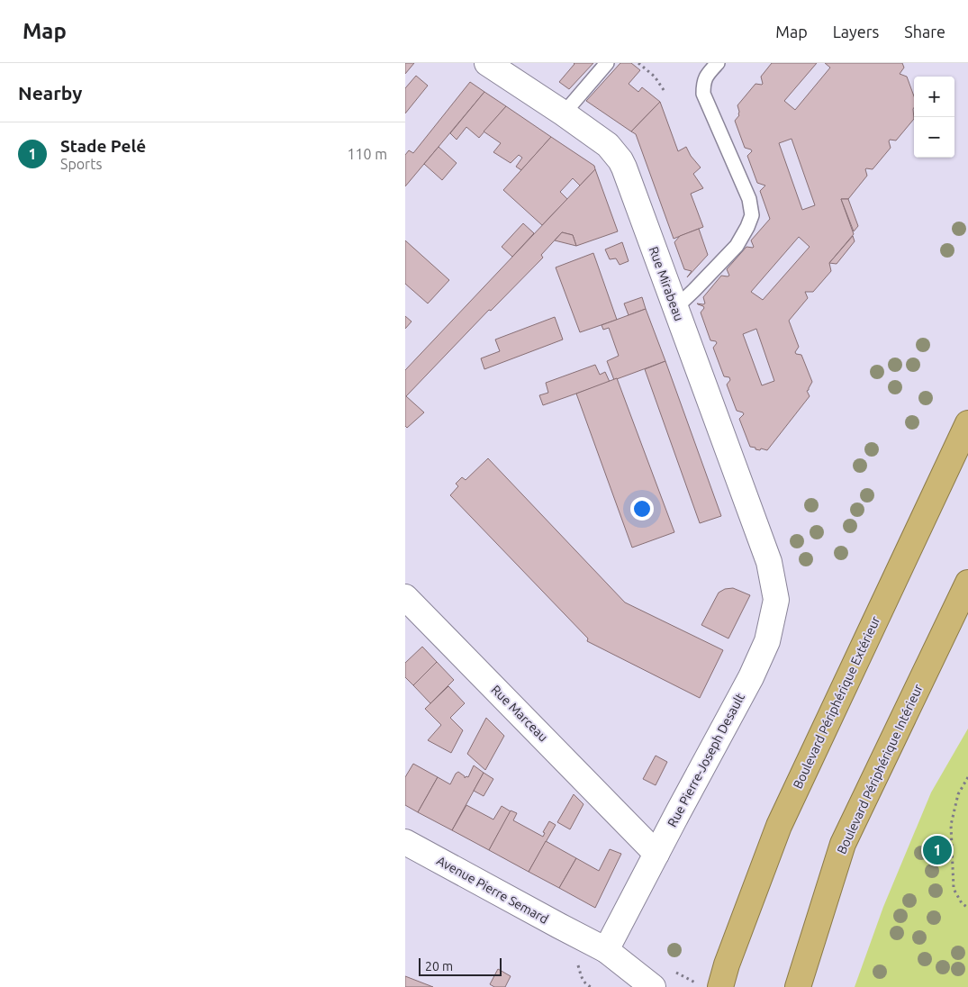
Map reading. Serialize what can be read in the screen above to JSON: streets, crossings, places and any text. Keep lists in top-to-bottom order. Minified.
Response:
{"streets":{"highway":["Boulevard Périphérique Extérieur","Boulevard Périphérique Intérieur"],"street":["Rue Mirabeau","Rue Marceau","Rue Pierre-Joseph Desault","Avenue Pierre Semard"]},"crossings":[["Rue Mirabeau","Rue Pierre-Joseph Desault"],["Rue Marceau","Rue Pierre-Joseph Desault"],["Rue Pierre-Joseph Desault","Avenue Pierre Semard"]],"scale_bar":"20 m","page":{"header":"Map","nav":["Map","Layers","Share"],"heading":"Nearby","map_buttons":["+","−"],"list":[{"mark":"1","name":"Stade Pelé","note":"Sports","value":"110 m"}],"pins":"1","scale":"20 m"}}
